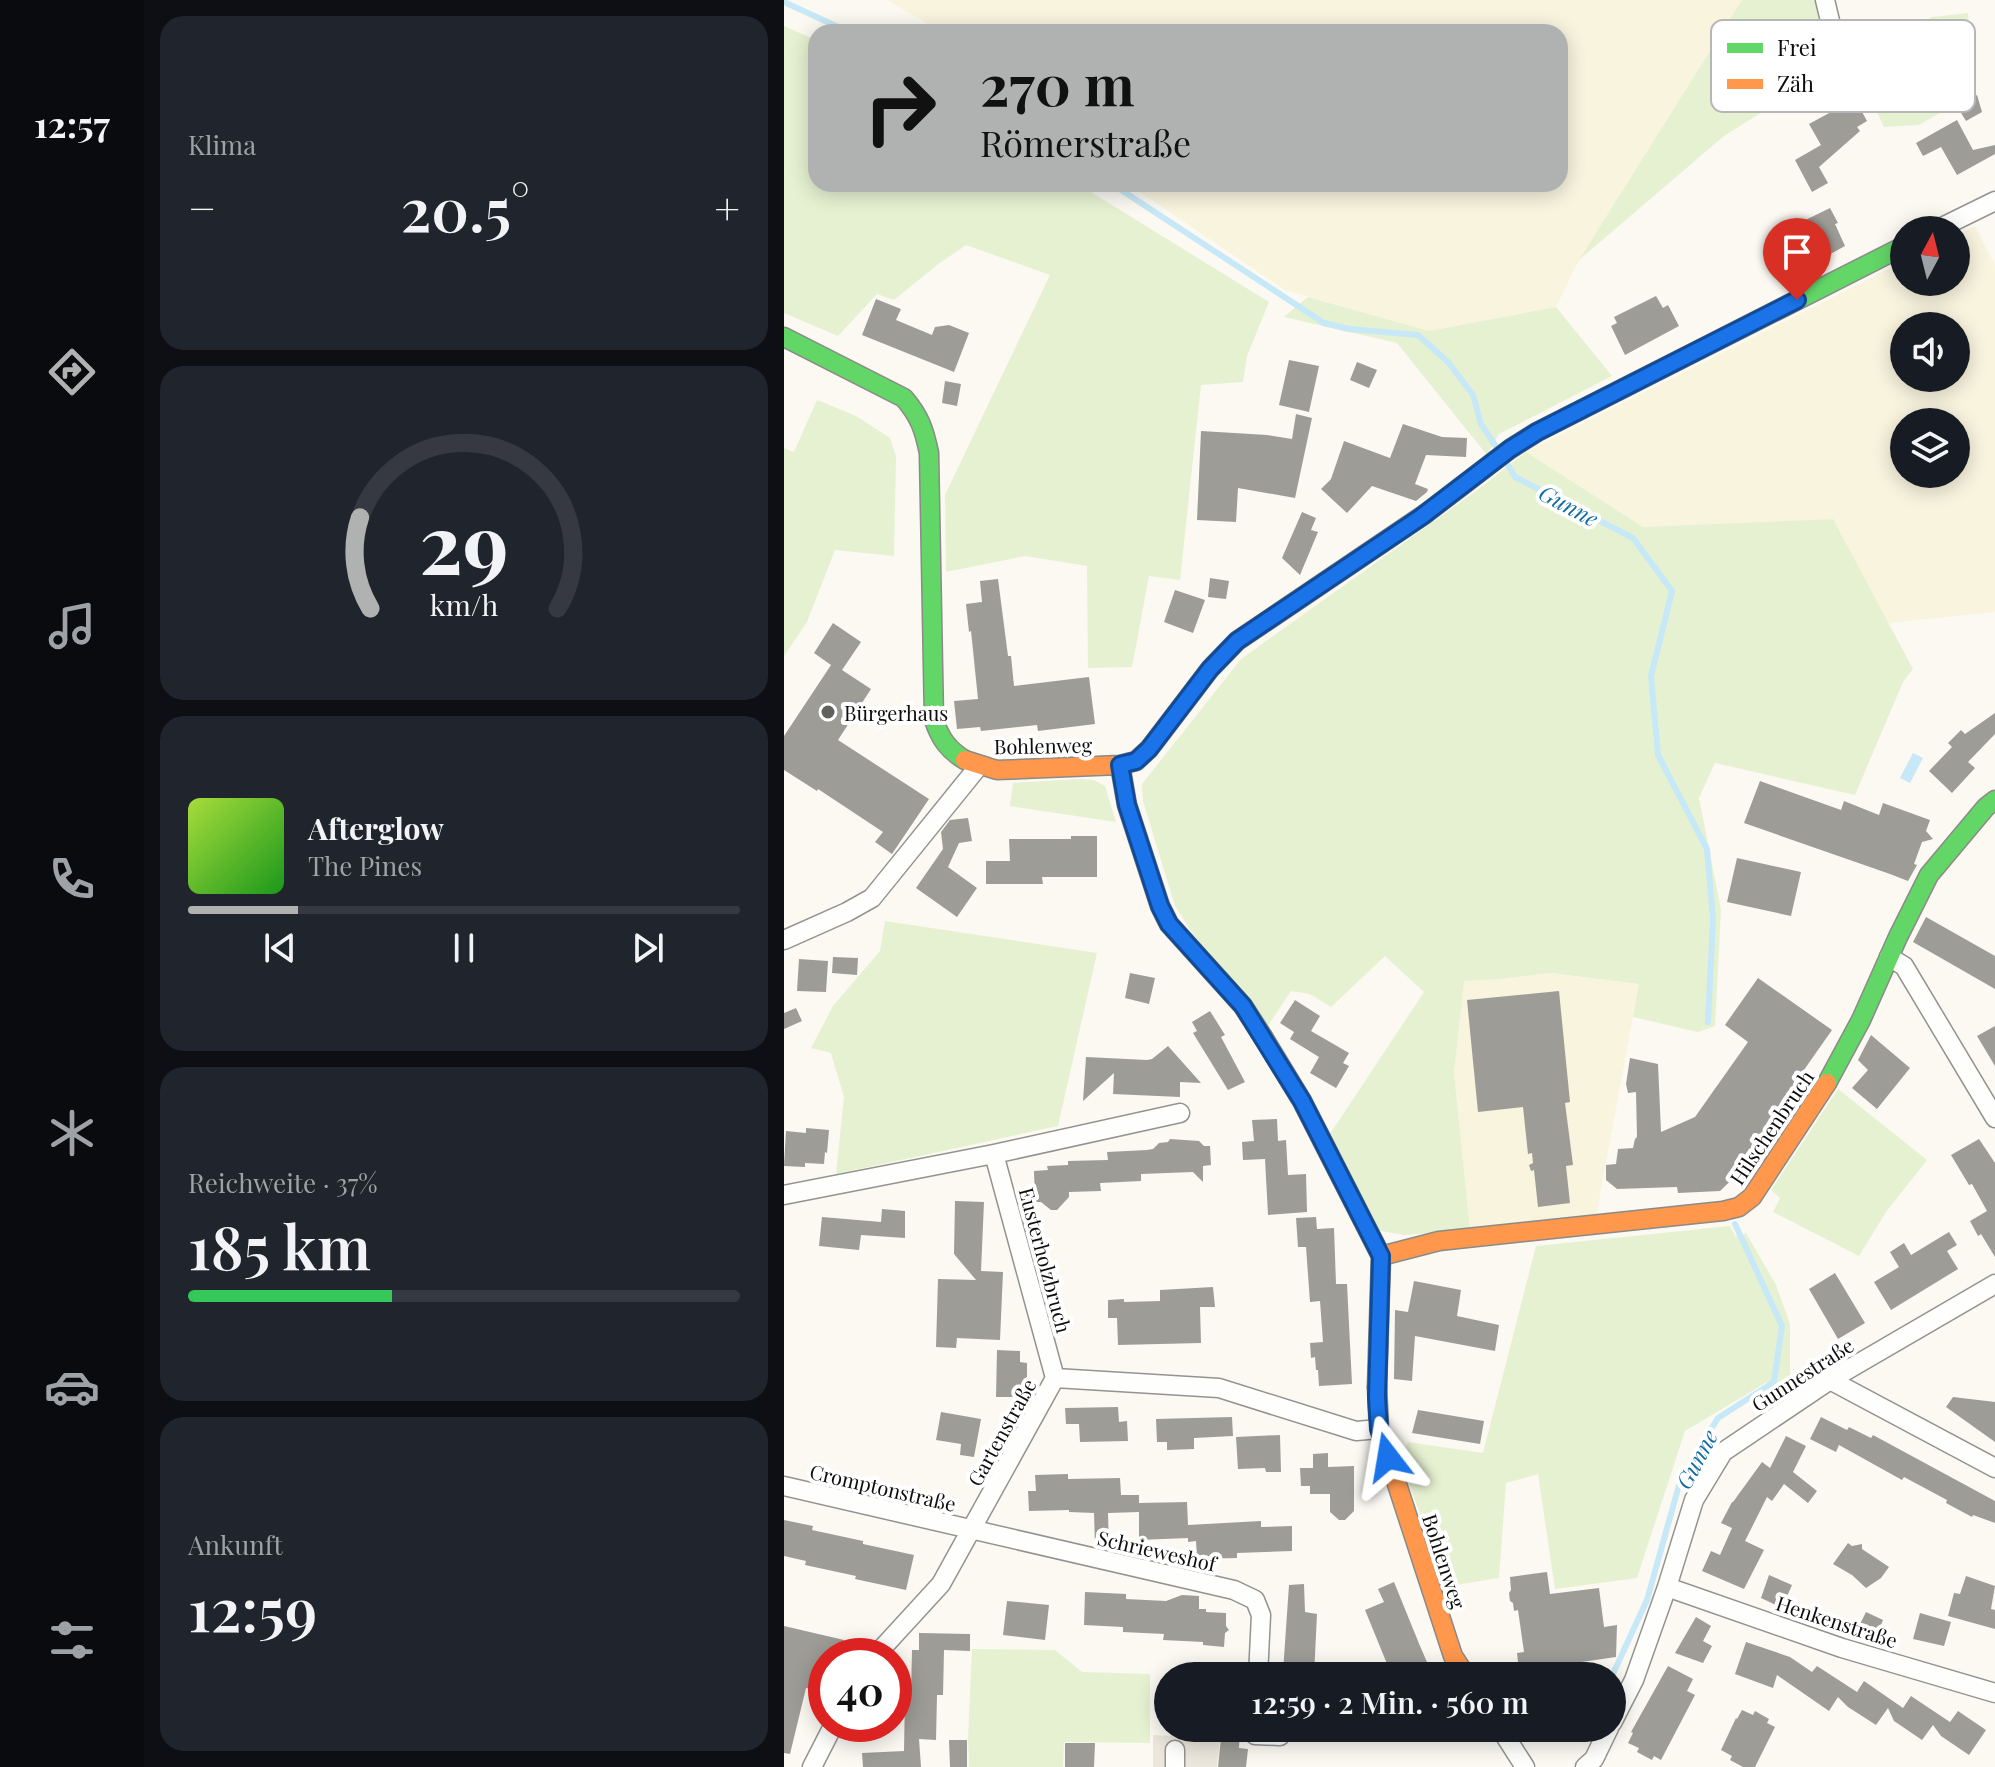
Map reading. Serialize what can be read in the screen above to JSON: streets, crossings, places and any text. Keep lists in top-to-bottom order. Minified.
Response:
{"streets":{"street":["Bohlenweg","Hilschenbruch","Eusterholzbruch","Gunnestraße","Gartenstraße","Cromptonstraße","Schrieweshof","Henkenstraße"]},"crossings":[["Bohlenweg","Hilschenbruch"],["Bohlenweg","Gartenstraße"],["Eusterholzbruch","Gartenstraße"],["Gunnestraße","Henkenstraße"],["Gartenstraße","Cromptonstraße"],["Gartenstraße","Schrieweshof"],["Cromptonstraße","Schrieweshof"]],"water":["Gunne"],"places":["Bürgerhaus"],"legend":["Frei","Zäh"],"north":"top","page":{"tabs":"12:57","tile":["Klima",["Reichweite · 37%","185 km"],["Ankunft","12:59"]],"turn":["270 m","Römerstraße"],"heat":["−","20.5°","+"],"song":["Afterglow","The Pines"],"limit":"40","trip":"12:59 · 2 Min. · 560 m","gauge":["29","km/h"]}}
